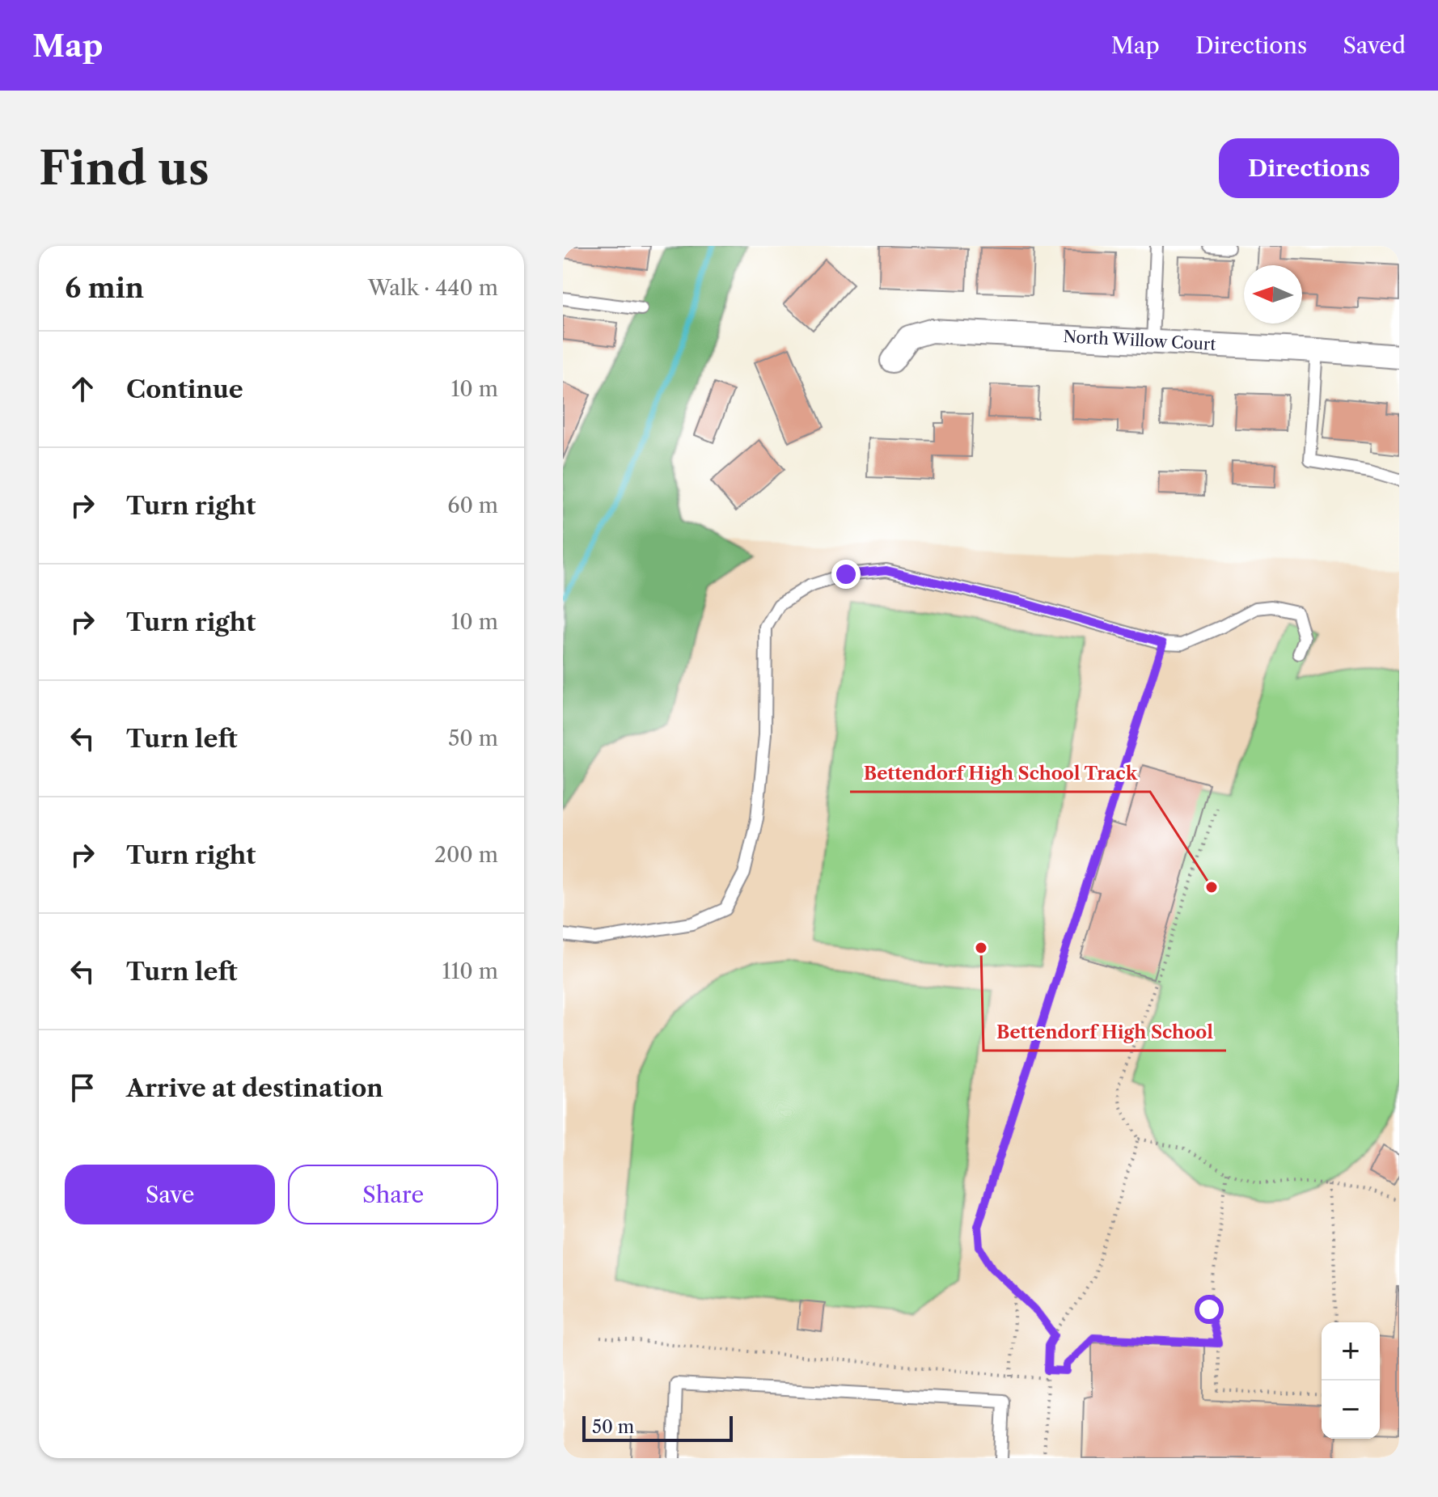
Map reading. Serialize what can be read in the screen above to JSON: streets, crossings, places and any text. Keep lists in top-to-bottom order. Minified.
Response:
{"streets":{"street":["North Willow Court"]},"places":["Bettendorf High School Track","Bettendorf High School"],"scale_bar":"50 m","north":"left","page":{"header":"Map","nav":["Map","Directions","Saved"],"buttons":["Directions",["Save","Share"]],"title":"Find us","heading":["6 min","Walk · 440 m"],"list":[["Continue","10 m"],["Turn right","60 m"],["Turn right","10 m"],["Turn left","50 m"],["Turn right","200 m"],["Turn left","110 m"],"Arrive at destination"],"map_buttons":["+","−"],"scale":"50 m"}}
